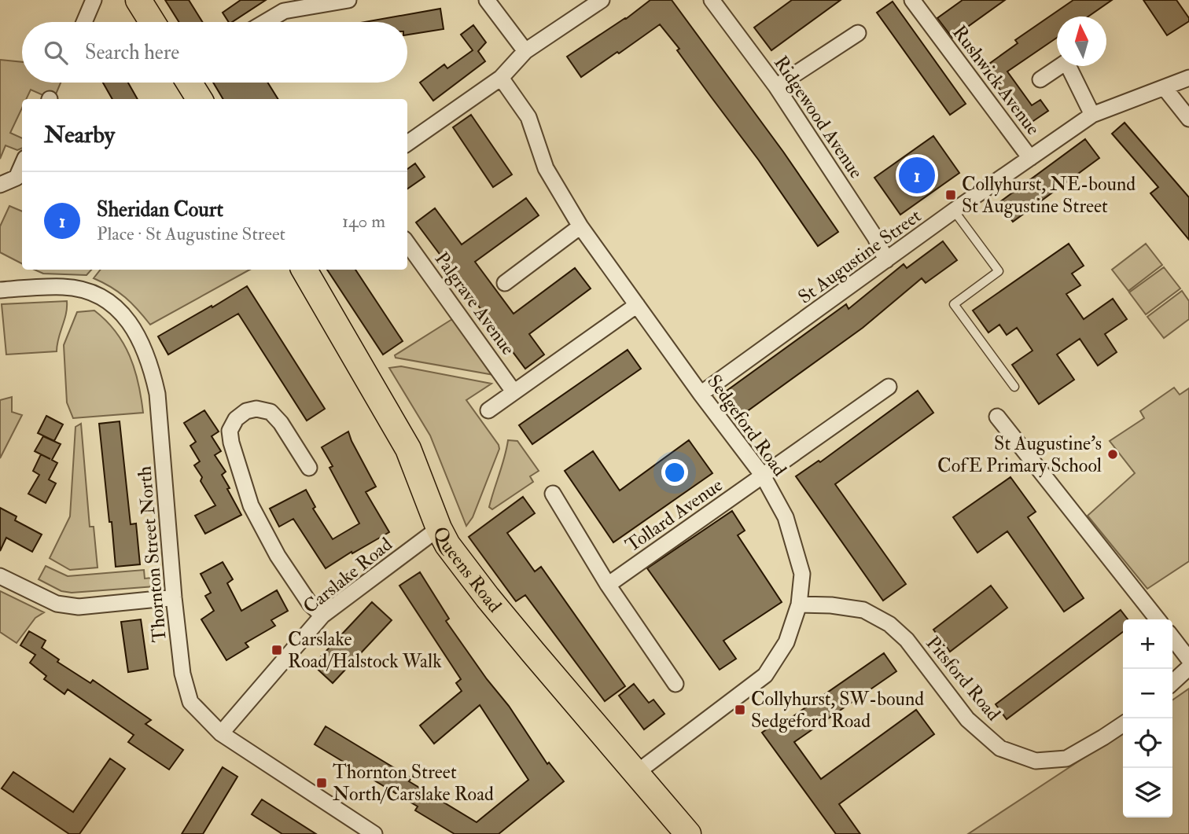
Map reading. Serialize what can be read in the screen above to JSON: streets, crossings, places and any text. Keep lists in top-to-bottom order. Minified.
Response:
{"streets":{"highway":["Queens Road"],"street":["Rushwick Avenue","Ridgewood Avenue","St Augustine Street","Palgrave Avenue","Sedgeford Road","Tollard Avenue","Thornton Street North","Carslake Road","Pitsford Road"]},"crossings":[["Rushwick Avenue","St Augustine Street"],["Ridgewood Avenue","St Augustine Street"],["St Augustine Street","Sedgeford Road"],["Sedgeford Road","Tollard Avenue"],["Sedgeford Road","Queens Road"],["Sedgeford Road","Pitsford Road"],["Thornton Street North","Carslake Road"],["Queens Road","Carslake Road"]],"places":{"transit":["Collyhurst, NE-bound St Augustine Street","Carslake Road/Halstock Walk","Collyhurst, SW-bound Sedgeford Road","Thornton Street North/Carslake Road"],"other":["St Augustine's CofE Primary School"]},"north":"top","page":{"search":"Search here","heading":"Nearby","pins":"1","list":[{"mark":"1","name":"Sheridan Court","note":"Place · St Augustine Street","value":"140 m"}],"map_buttons":["+","−"]}}
